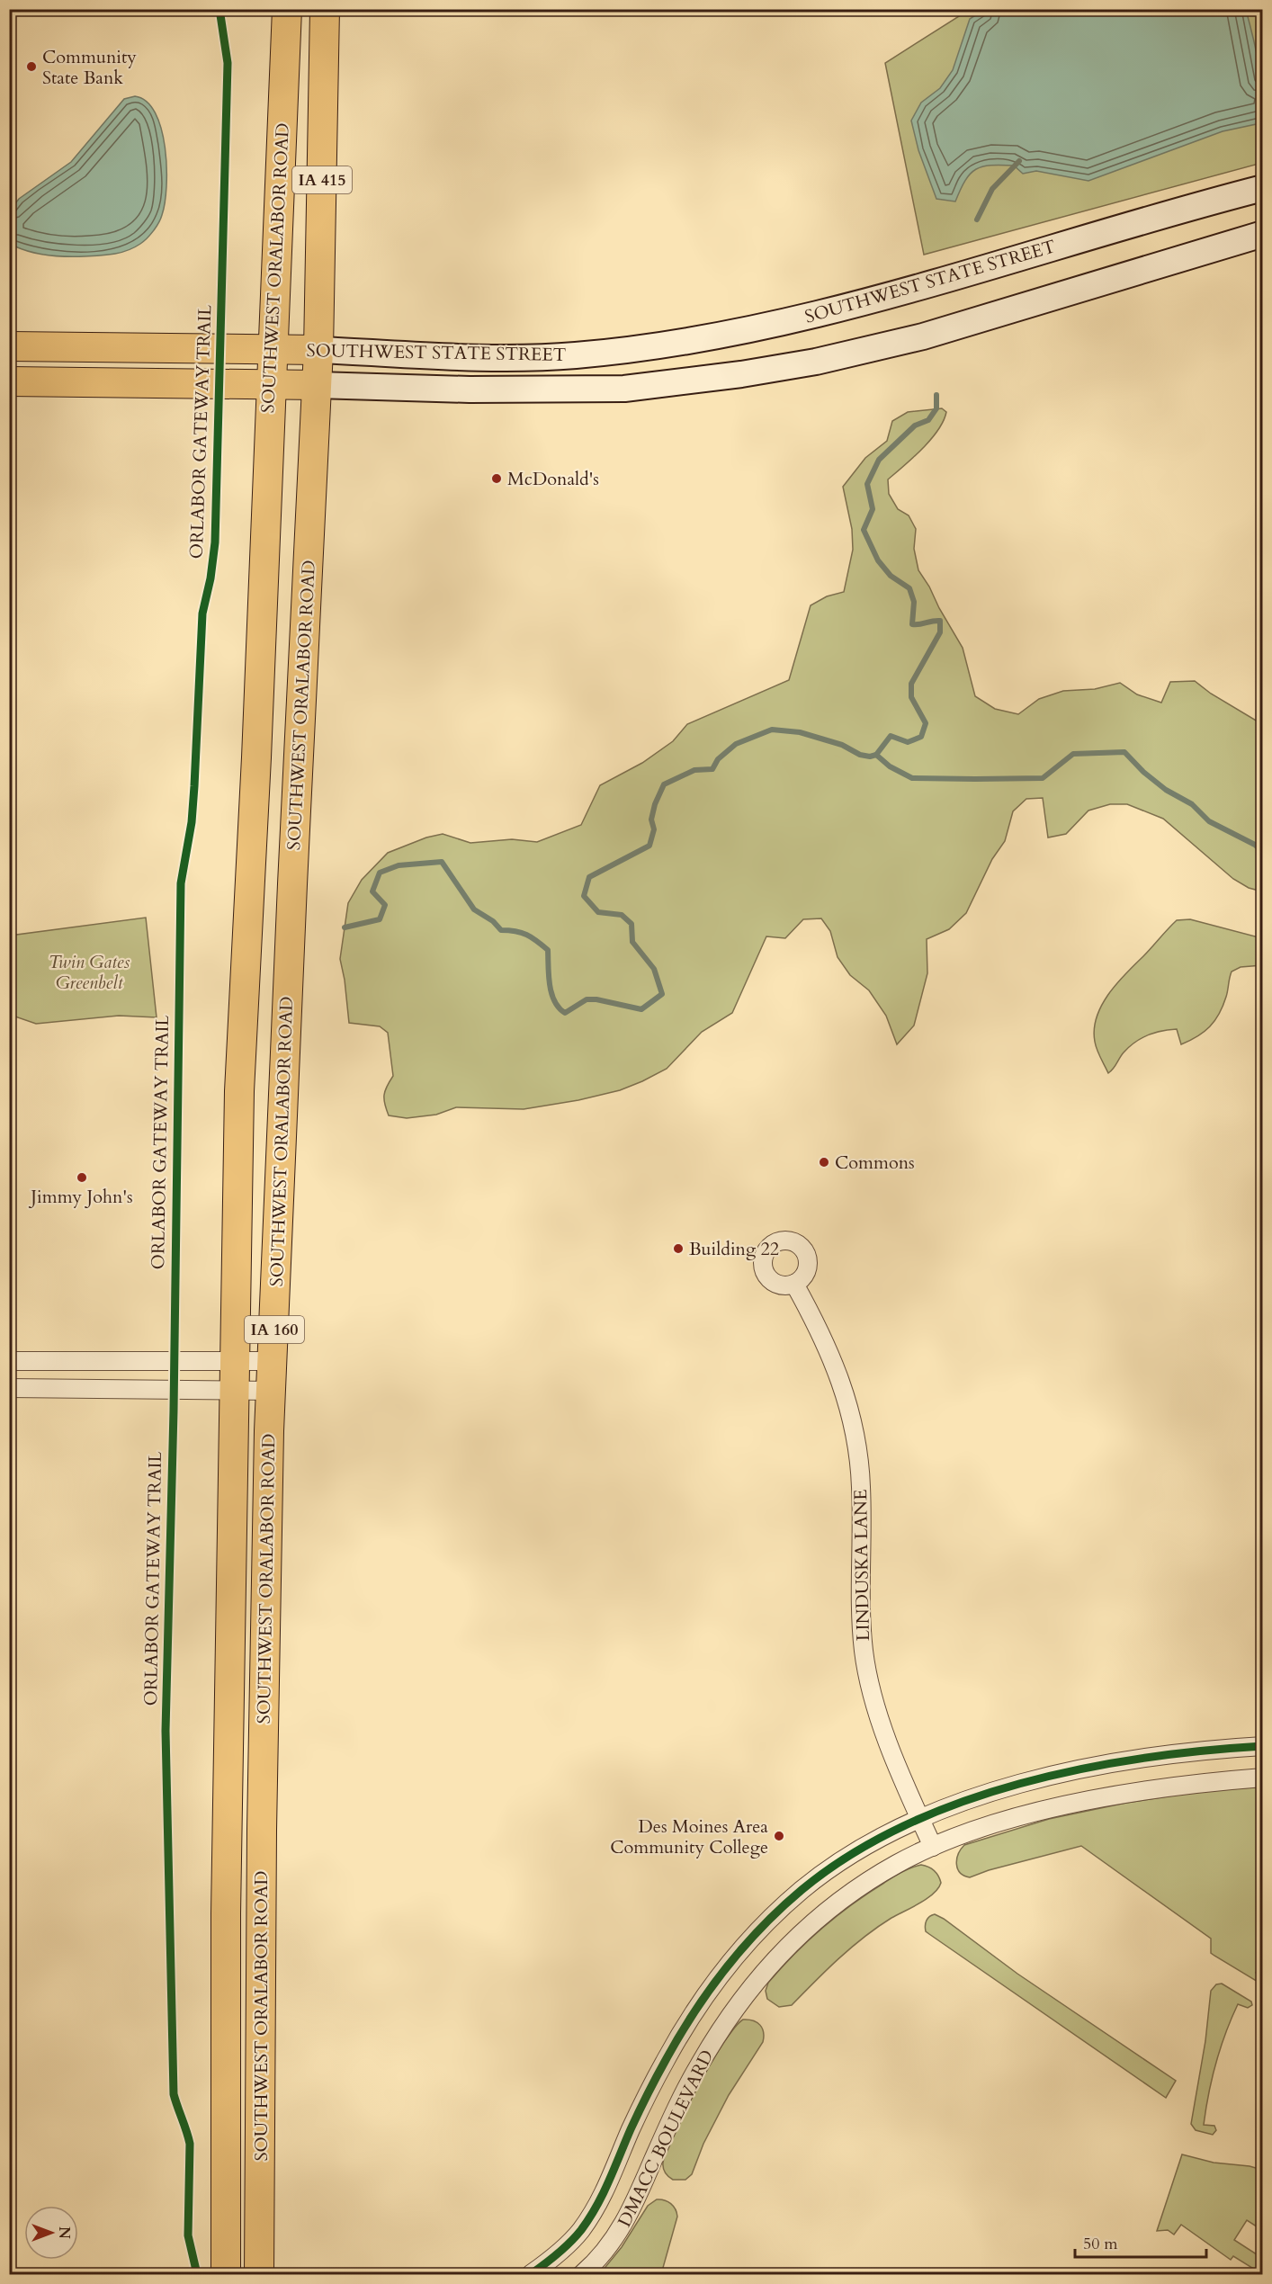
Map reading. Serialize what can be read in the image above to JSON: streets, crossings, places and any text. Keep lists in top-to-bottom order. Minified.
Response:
{"streets":{"main road":["IA 415","SOUTHWEST ORALABOR ROAD","SOUTHWEST STATE STREET","IA 160"],"street":["LINDUSKA LANE","DMACC BOULEVARD"],"cycle path":["ORLABOR GATEWAY TRAIL"]},"crossings":[["SOUTHWEST ORALABOR ROAD","SOUTHWEST STATE STREET"],["LINDUSKA LANE","DMACC BOULEVARD"]],"parks":["Twin Gates Greenbelt"],"places":["Community State Bank","McDonald's","Commons","Jimmy John's","Building 22","Des Moines Area Community College"],"scale_bar":"50 m","north":"right"}
